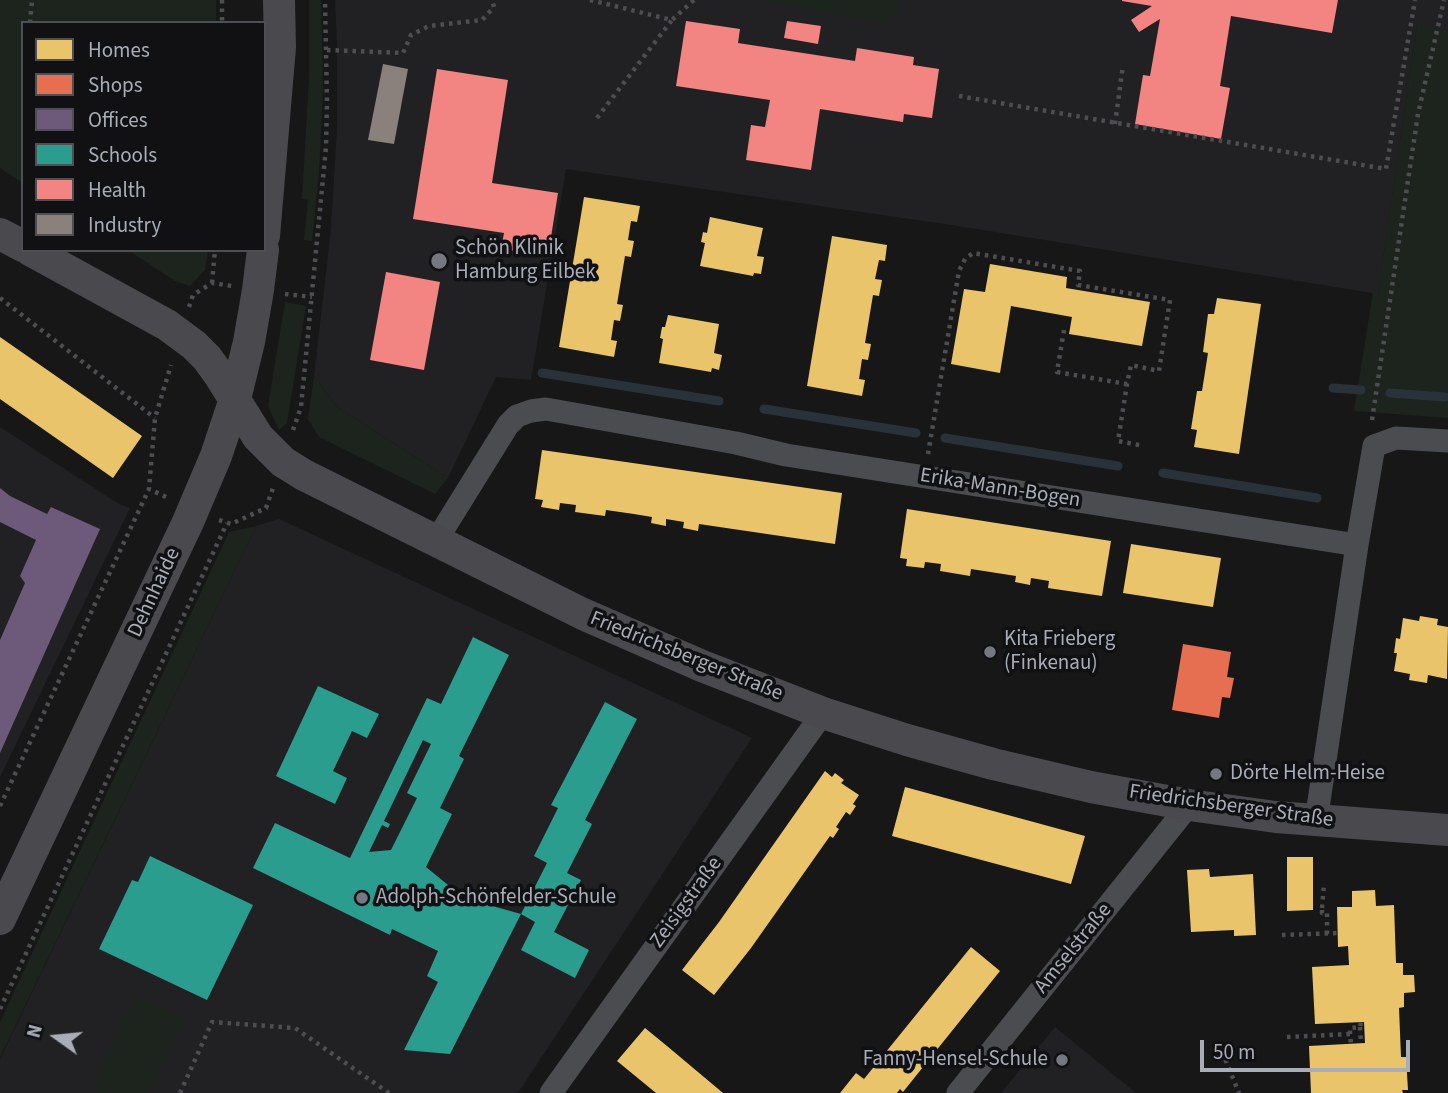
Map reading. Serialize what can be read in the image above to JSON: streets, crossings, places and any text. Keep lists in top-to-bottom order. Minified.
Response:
{"streets":{"street":["Erika-Mann-Bogen","Dehnhaide","Friedrichsberger Straße","Zeisigstraße","Amselstraße"]},"crossings":[["Erika-Mann-Bogen","Friedrichsberger Straße"],["Dehnhaide","Friedrichsberger Straße"],["Friedrichsberger Straße","Zeisigstraße"],["Friedrichsberger Straße","Amselstraße"]],"places":["Schön Klinik Hamburg Eilbek","Kita Frieberg (Finkenau)","Dörte Helm-Heise","Adolph-Schönfelder-Schule","Fanny-Hensel-Schule"],"legend":["Homes","Shops","Offices","Schools","Health","Industry"],"scale_bar":"50 m","north":"left"}
